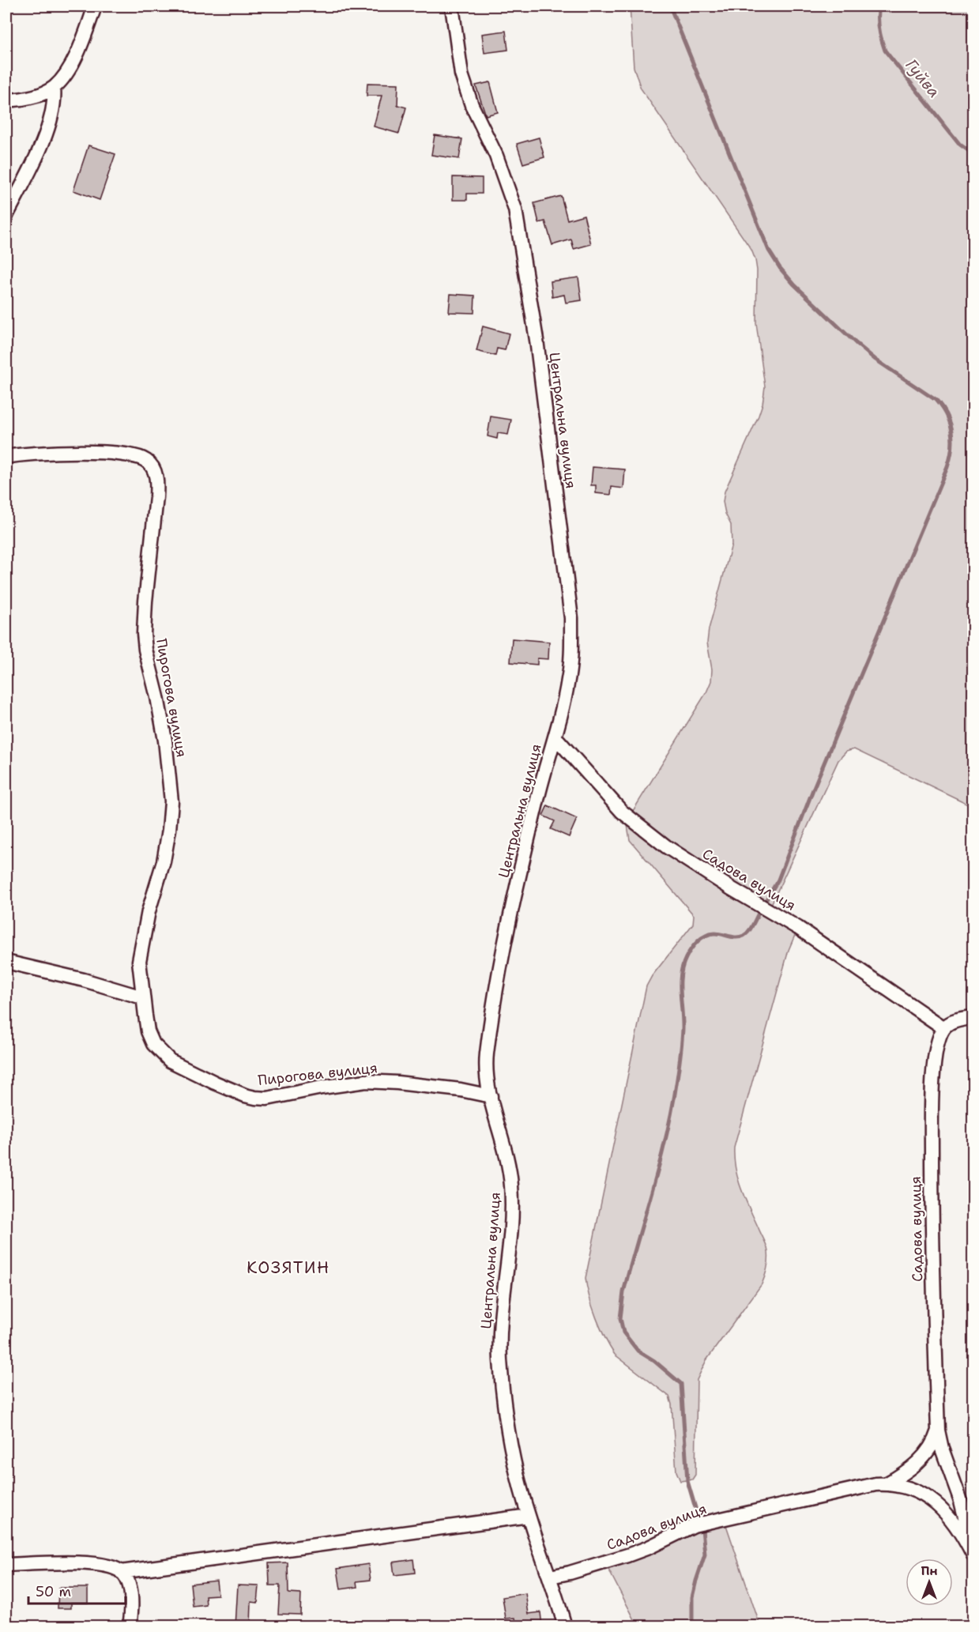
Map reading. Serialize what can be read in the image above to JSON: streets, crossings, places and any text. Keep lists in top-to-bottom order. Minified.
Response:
{"streets":{"street":["Центральна вулиця","Пирогова вулиця","Садова вулиця"]},"crossings":[["Центральна вулиця","Пирогова вулиця"],["Центральна вулиця","Садова вулиця"]],"districts":["КОЗЯТИН"],"water":["Гуйва"],"scale_bar":"50 m","north":"top"}
